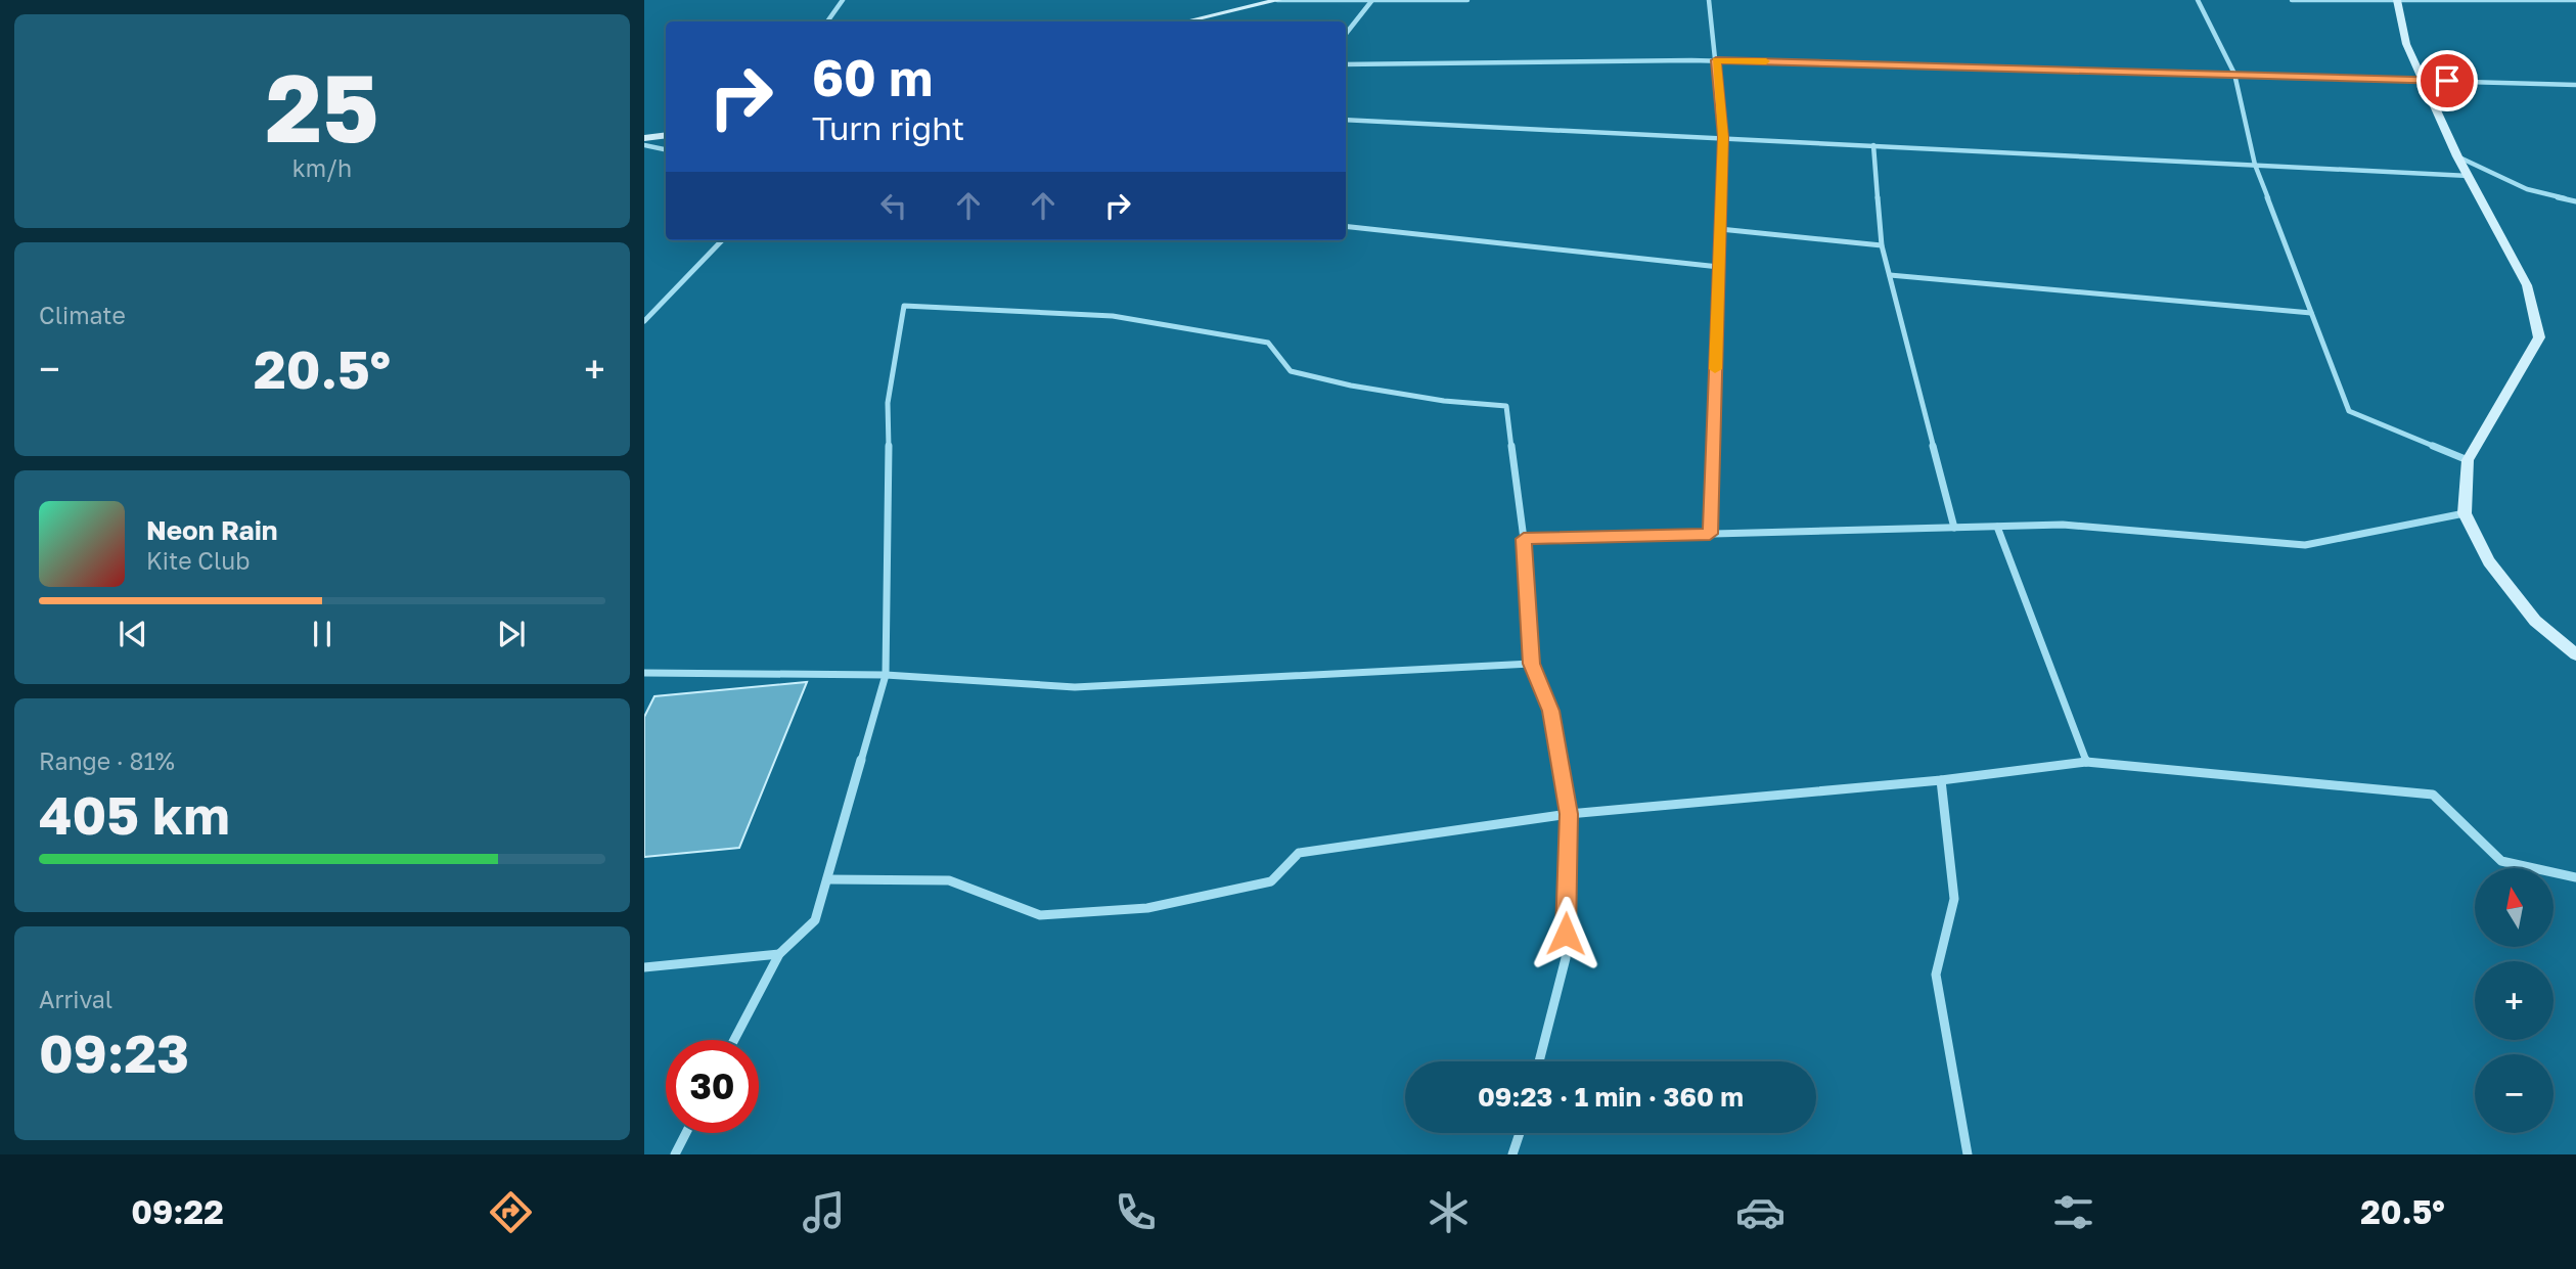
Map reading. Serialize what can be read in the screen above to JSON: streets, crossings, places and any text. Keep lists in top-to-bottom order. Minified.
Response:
{"north":"top","page":{"tile":[["25","km/h"],"Climate",["Range · 81%","405 km"],["Arrival","09:23"]],"turn":["60 m","Turn right"],"heat":["−","20.5°","+"],"song":["Neon Rain","Kite Club"],"map_buttons":["+","−"],"limit":"30","trip":"09:23 · 1 min · 360 m","tabs":["09:22","20.5°"]}}
